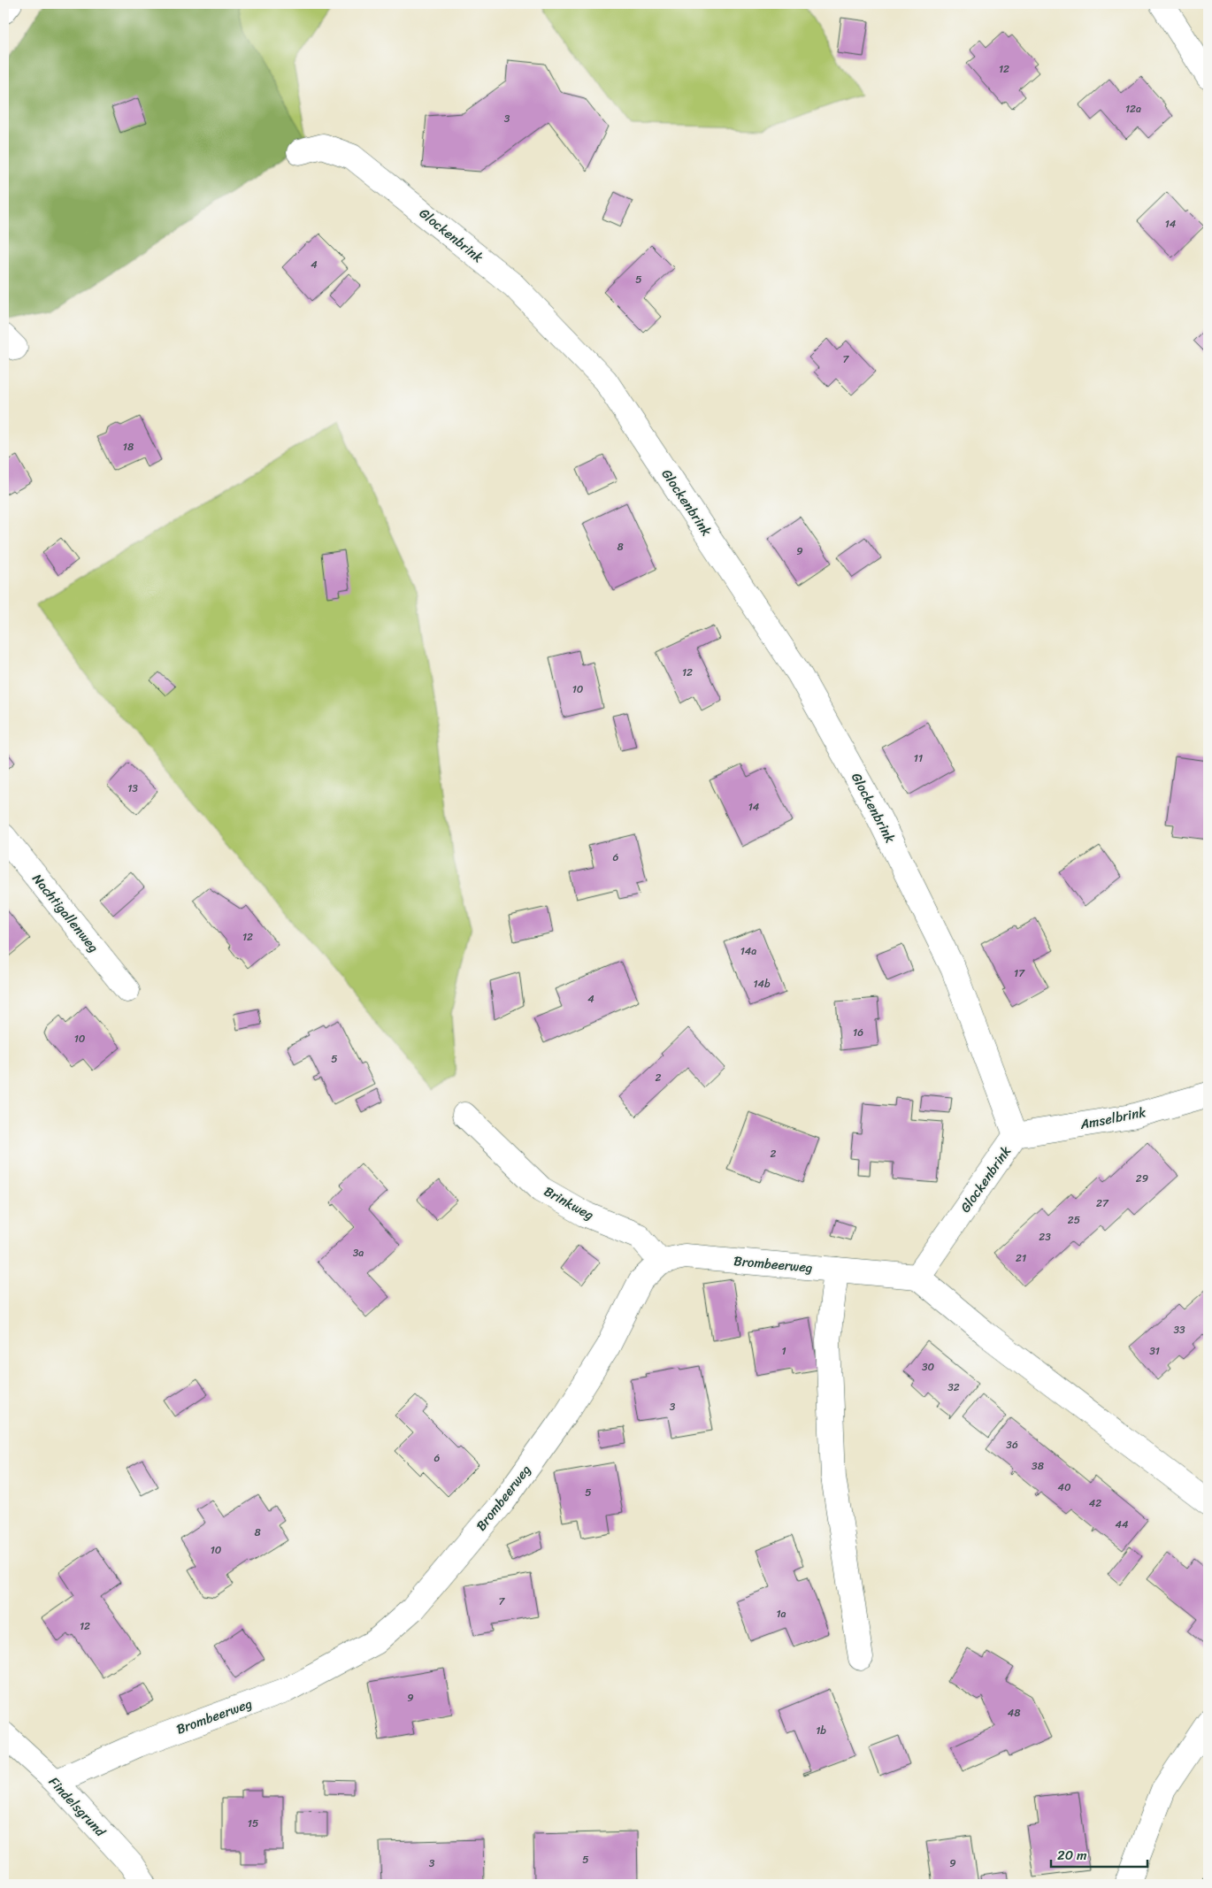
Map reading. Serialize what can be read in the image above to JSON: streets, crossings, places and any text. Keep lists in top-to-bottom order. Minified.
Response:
{"streets":{"street":["Glockenbrink","Nachtigallenweg","Amselbrink","Brinkweg","Brombeerweg","Findelsgrund"]},"crossings":[["Glockenbrink","Amselbrink"],["Glockenbrink","Brombeerweg"],["Brinkweg","Brombeerweg"],["Brombeerweg","Findelsgrund"]],"house_numbers":["12","12a","3","14","4","5","7","18","8","9","12","10","11","13","14","6","12","14a","17","14b","4","16","10","5","2","2","29","27","25","23","3a","21","33","1","31","30","32","3","36","6","38","40","5","42","44","8","10","7","1a","12","9","48","1b","15","5","3","9"],"scale_bar":"20 m"}
